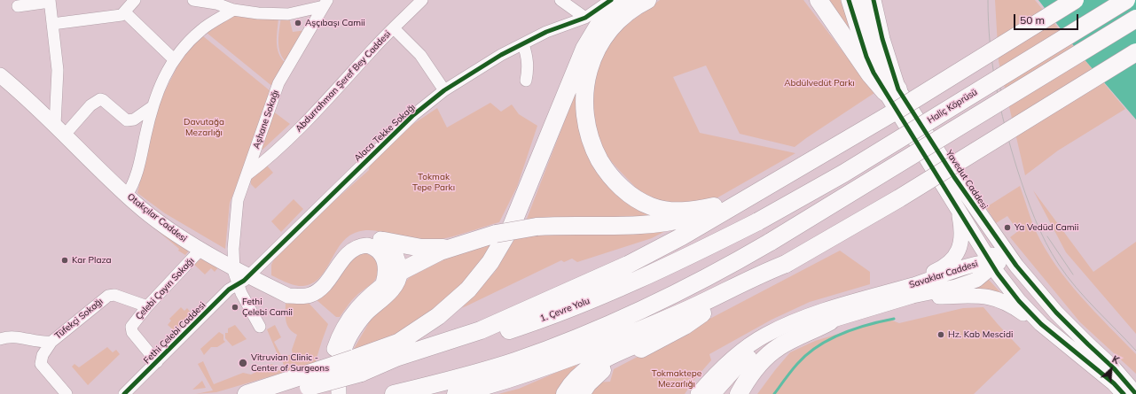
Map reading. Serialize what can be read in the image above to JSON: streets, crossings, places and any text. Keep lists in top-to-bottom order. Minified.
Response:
{"streets":{"highway":["Haliç Köprüsü","1. Çevre Yolu"],"main road":["Yavedut Caddesi","Otakçılar Caddesi","Savaklar Caddesi"],"street":["Abdurrahman Şeref Bey Caddesi","Aşhane Sokağı","Alaca Tekke Sokağı","Çelebi Çayırı Sokağı","Tüfekçi Sokağı","Fethi Çelebi Caddesi"]},"crossings":[["Abdurrahman Şeref Bey Caddesi","Aşhane Sokağı"],["Haliç Köprüsü","1. Çevre Yolu"],["Aşhane Sokağı","Otakçılar Caddesi"],["Alaca Tekke Sokağı","Otakçılar Caddesi"],["Alaca Tekke Sokağı","Fethi Çelebi Caddesi"],["Yavedut Caddesi","Savaklar Caddesi"],["Otakçılar Caddesi","Çelebi Çayırı Sokağı"],["Otakçılar Caddesi","Fethi Çelebi Caddesi"],["Çelebi Çayırı Sokağı","Tüfekçi Sokağı"],["Çelebi Çayırı Sokağı","Fethi Çelebi Caddesi"]],"parks":["Abdülvedüt Parkı","Davutağa Mezarlığı","Tokmak Tepe Parkı","Tokmaktepe Mezarlığı"],"places":["Aşçıbaşı Camii","Ya Vedüd Camii","Kar Plaza","Fethi Çelebi Camii","Hz. Kab Mescidi","Vitruvian Clinic - Center of Surgeons"],"scale_bar":"50 m","north":"top right"}
